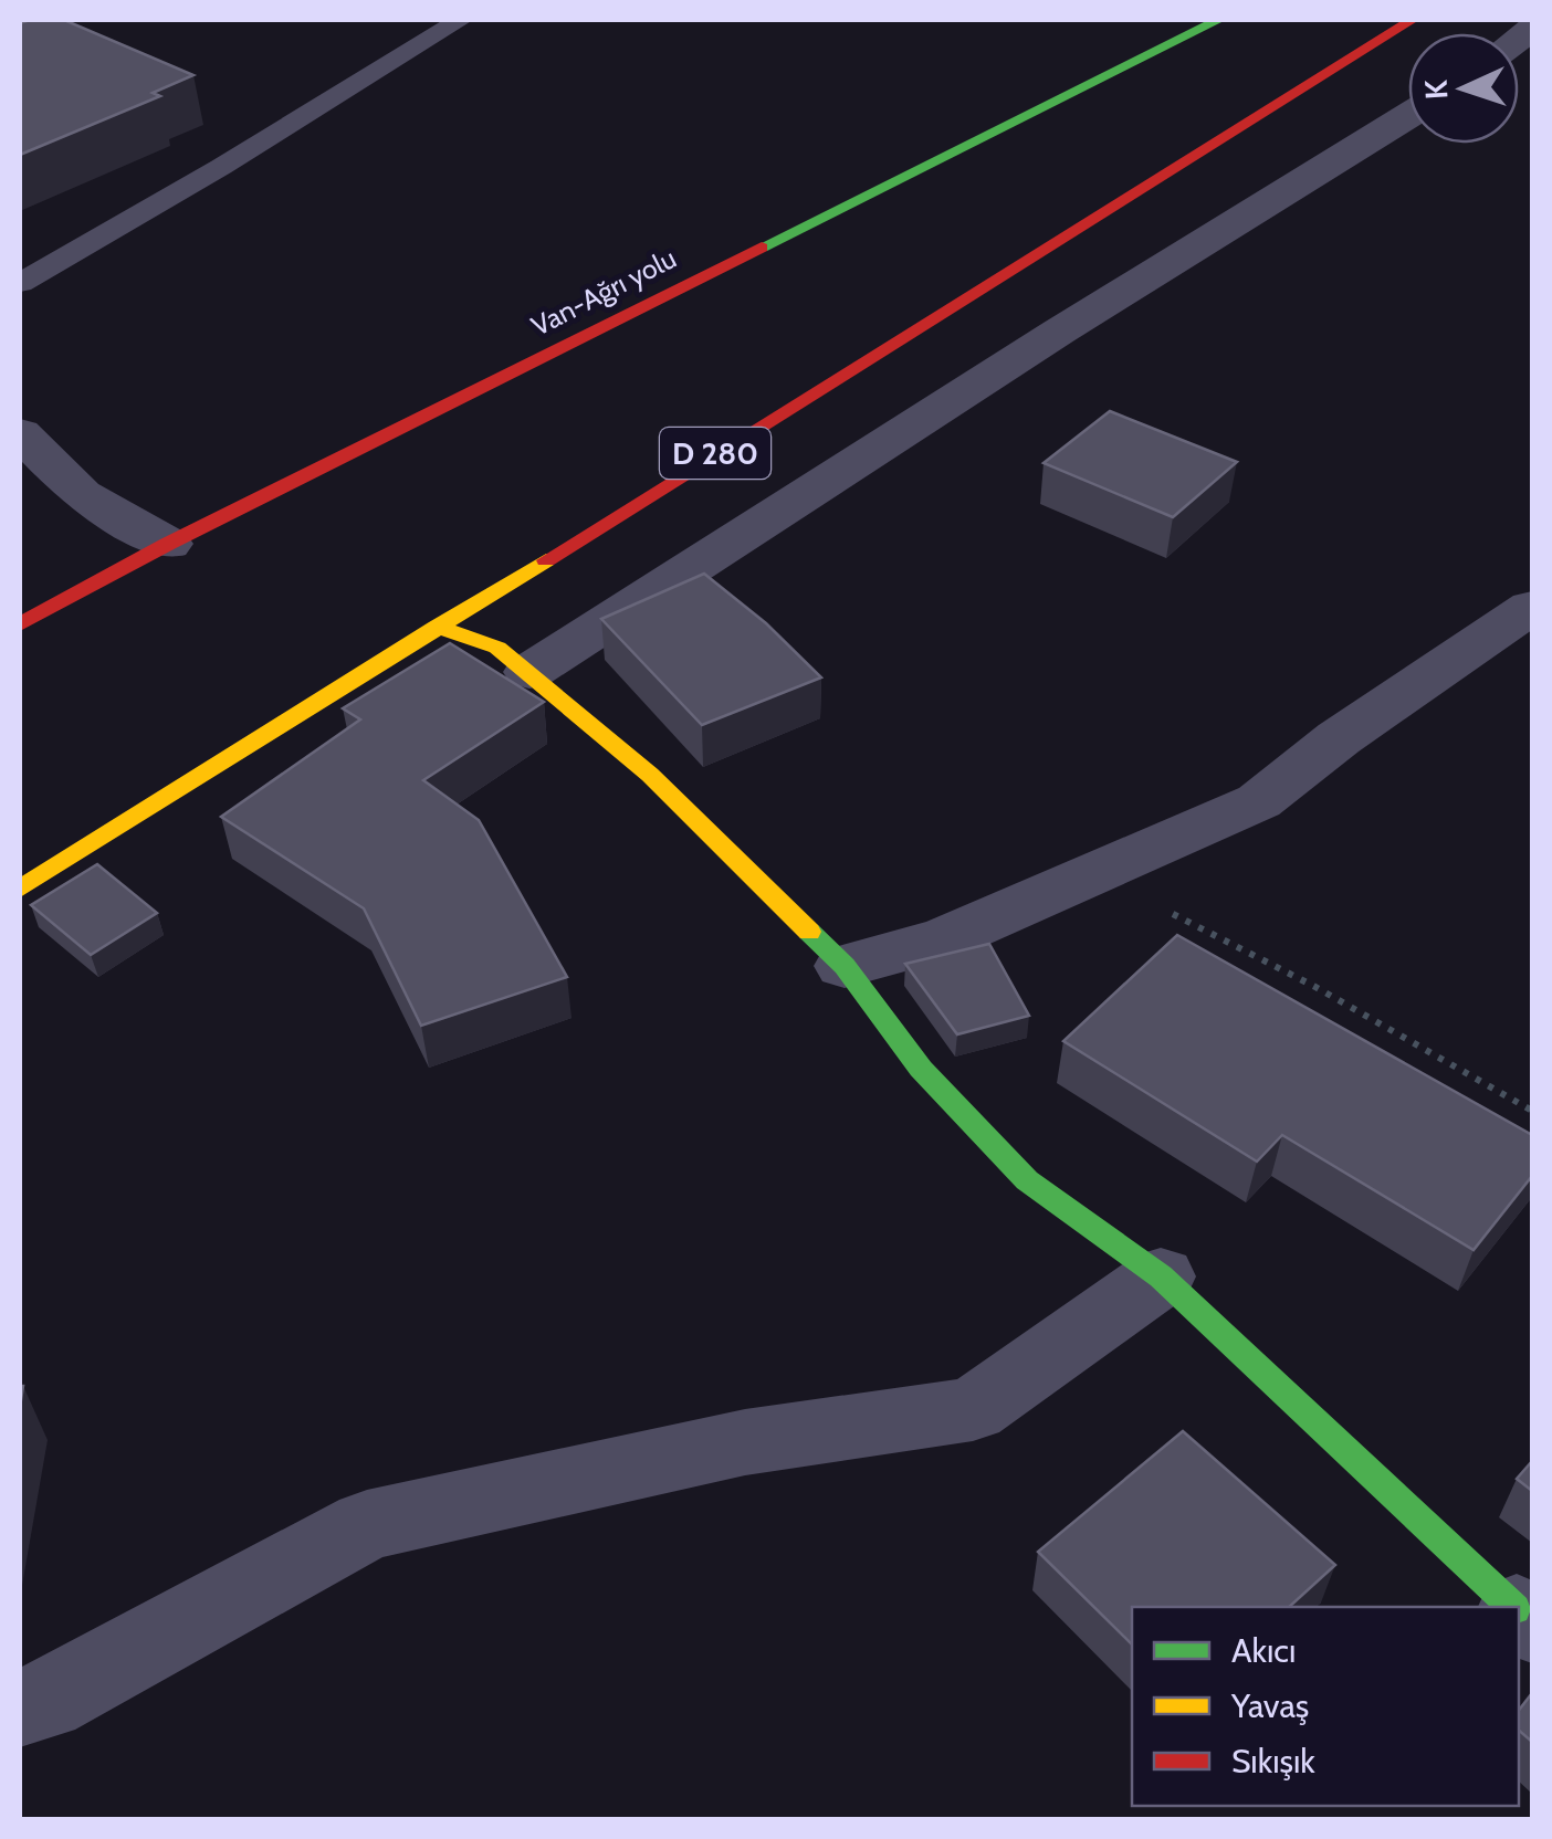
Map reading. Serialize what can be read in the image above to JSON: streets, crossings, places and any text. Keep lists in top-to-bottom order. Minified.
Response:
{"streets":{"main road":["Van-Ağrı yolu","D 280"]},"legend":["Akıcı","Yavaş","Sıkışık"],"north":"left"}
